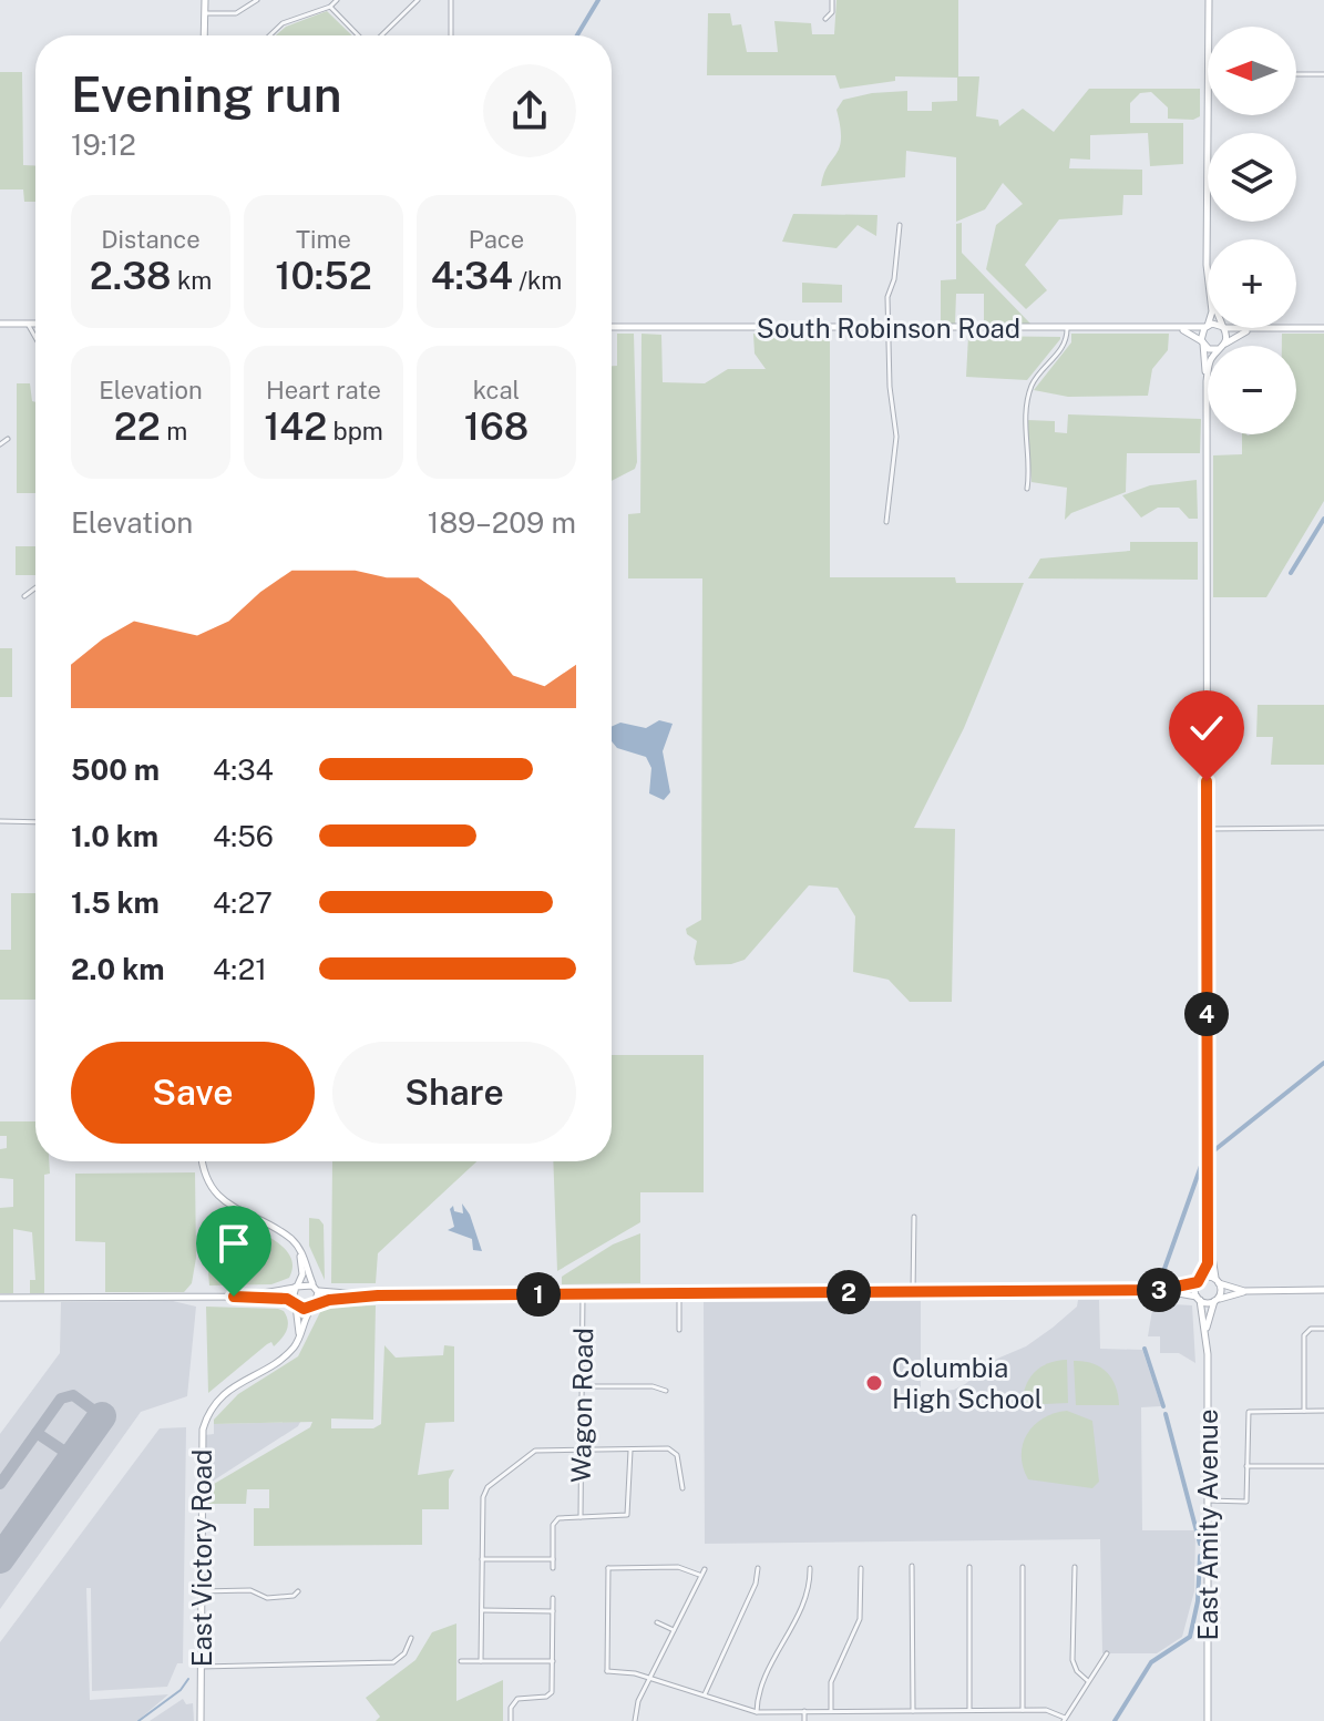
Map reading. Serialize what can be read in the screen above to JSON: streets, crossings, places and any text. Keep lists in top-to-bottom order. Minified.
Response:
{"streets":{"main road":["South Robinson Road","East Amity Avenue","East Victory Road"],"street":["Wagon Road"]},"places":["Columbia High School"],"north":"left","page":{"map_buttons":["+","−"],"heading":["Evening run","19:12"],"stats":[["Distance","2.38 km"],["Time","10:52"],["Pace","4:34 /km"],["Elevation","22 m"],["Heart rate","142 bpm"],["kcal","168"]],"chart":["Elevation","189–209 m"],"list":[{"name":"500 m","note":"4:34"},{"name":"1.0 km","note":"4:56"},{"name":"1.5 km","note":"4:27"},{"name":"2.0 km","note":"4:21"}],"pins":["4","3","2","1"],"buttons":["Save","Share"]}}
